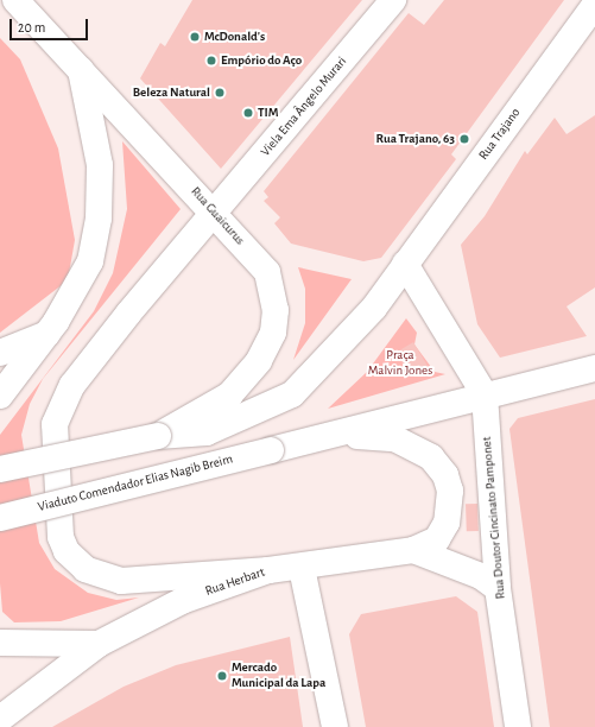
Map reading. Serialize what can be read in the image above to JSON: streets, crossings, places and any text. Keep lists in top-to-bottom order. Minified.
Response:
{"streets":{"street":["Viela Ema Ângelo Murari","Rua Trajano","Rua Guaicurus","Viaduto Comendador Elias Nagib Breim","Rua Doutor Cincinato Pamponet","Rua Herbart"]},"crossings":[["Viela Ema Ângelo Murari","Rua Guaicurus"],["Viaduto Comendador Elias Nagib Breim","Rua Herbart"]],"parks":["Praça Malvin Jones"],"places":["McDonald's","Empório do Aço","Beleza Natural","TIM","Rua Trajano, 63","Mercado Municipal da Lapa"],"scale_bar":"20 m"}
